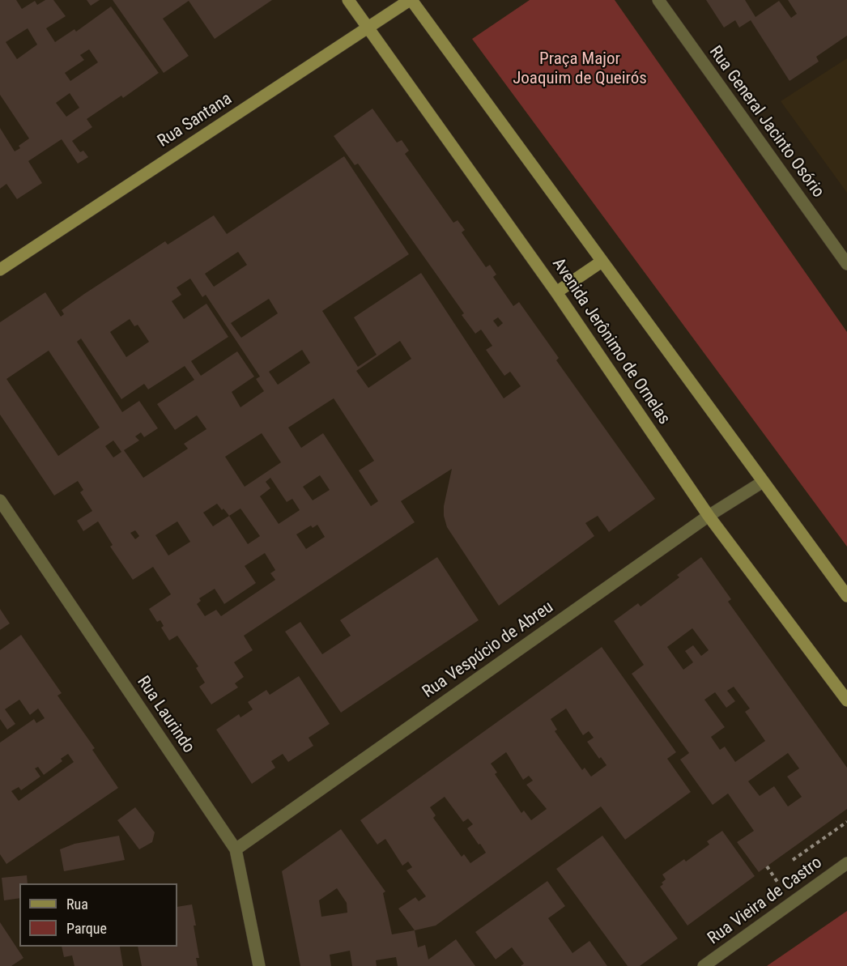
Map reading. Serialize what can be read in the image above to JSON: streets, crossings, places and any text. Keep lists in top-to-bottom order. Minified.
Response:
{"streets":{"street":["Rua Santana","Rua General Jacinto Osório","Avenida Jerônimo de Ornelas","Rua Vespúcio de Abreu","Rua Laurindo","Rua Vieira de Castro"]},"crossings":[["Rua Santana","Avenida Jerônimo de Ornelas"],["Avenida Jerônimo de Ornelas","Rua Vespúcio de Abreu"],["Rua Vespúcio de Abreu","Rua Laurindo"]],"parks":["Praça Major Joaquim de Queirós"],"legend":["Rua","Parque"]}
